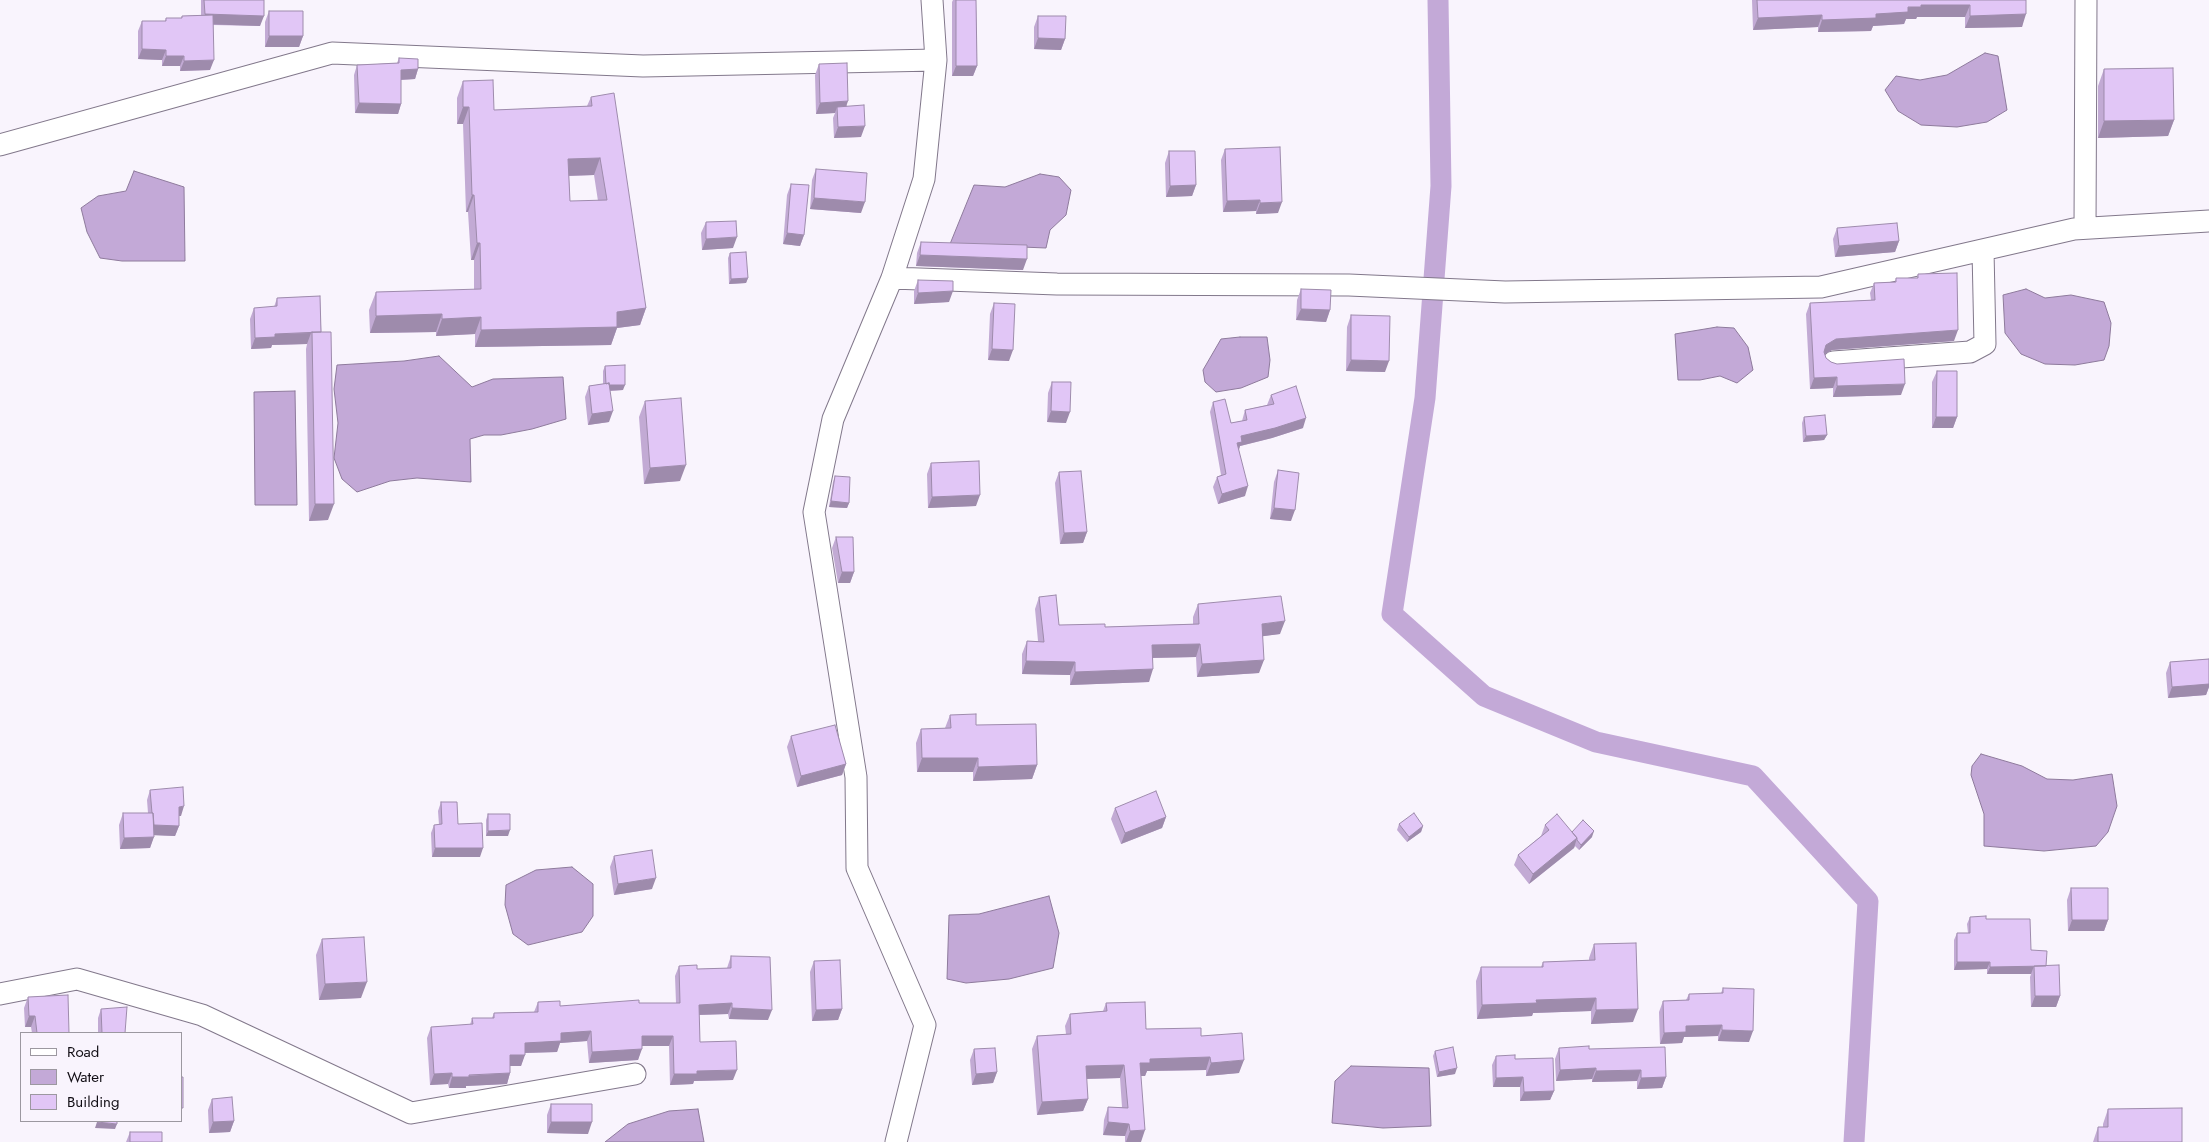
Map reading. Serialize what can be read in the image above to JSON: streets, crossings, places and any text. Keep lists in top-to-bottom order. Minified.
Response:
{"legend":["Road","Water","Building"]}
